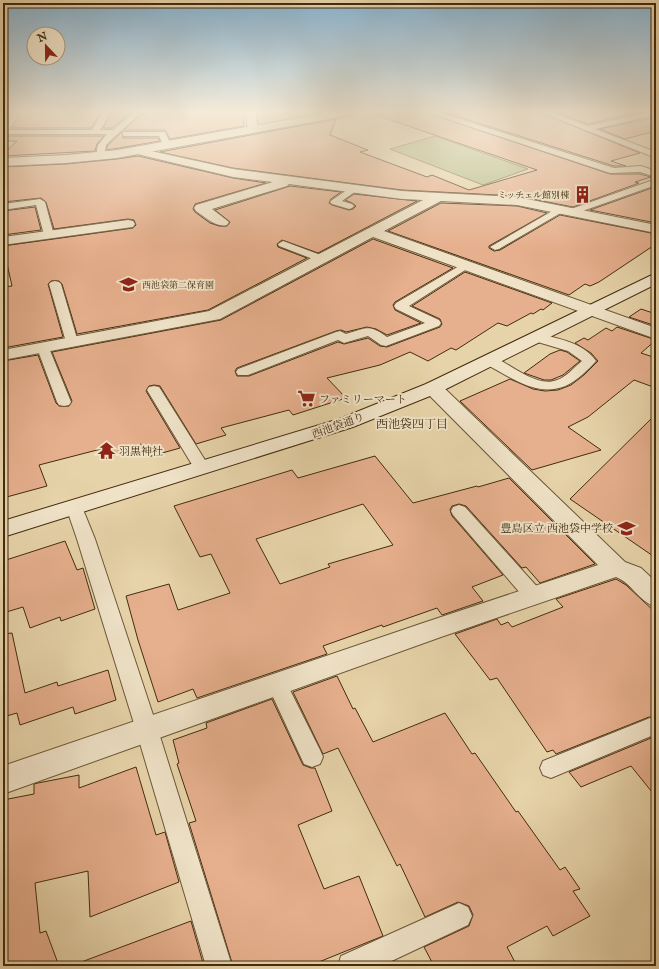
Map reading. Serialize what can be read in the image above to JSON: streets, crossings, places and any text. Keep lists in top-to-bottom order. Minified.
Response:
{"streets":{"street":["西池袋通り"]},"districts":["西池袋四丁目"],"places":{"building":["ミッチェル館別棟"],"school or university":["西池袋第二保育園","豊島区立 西池袋中学校"],"supermarket":["ファミリーマート"],"temple":["羽黒神社"]},"north":"top"}
